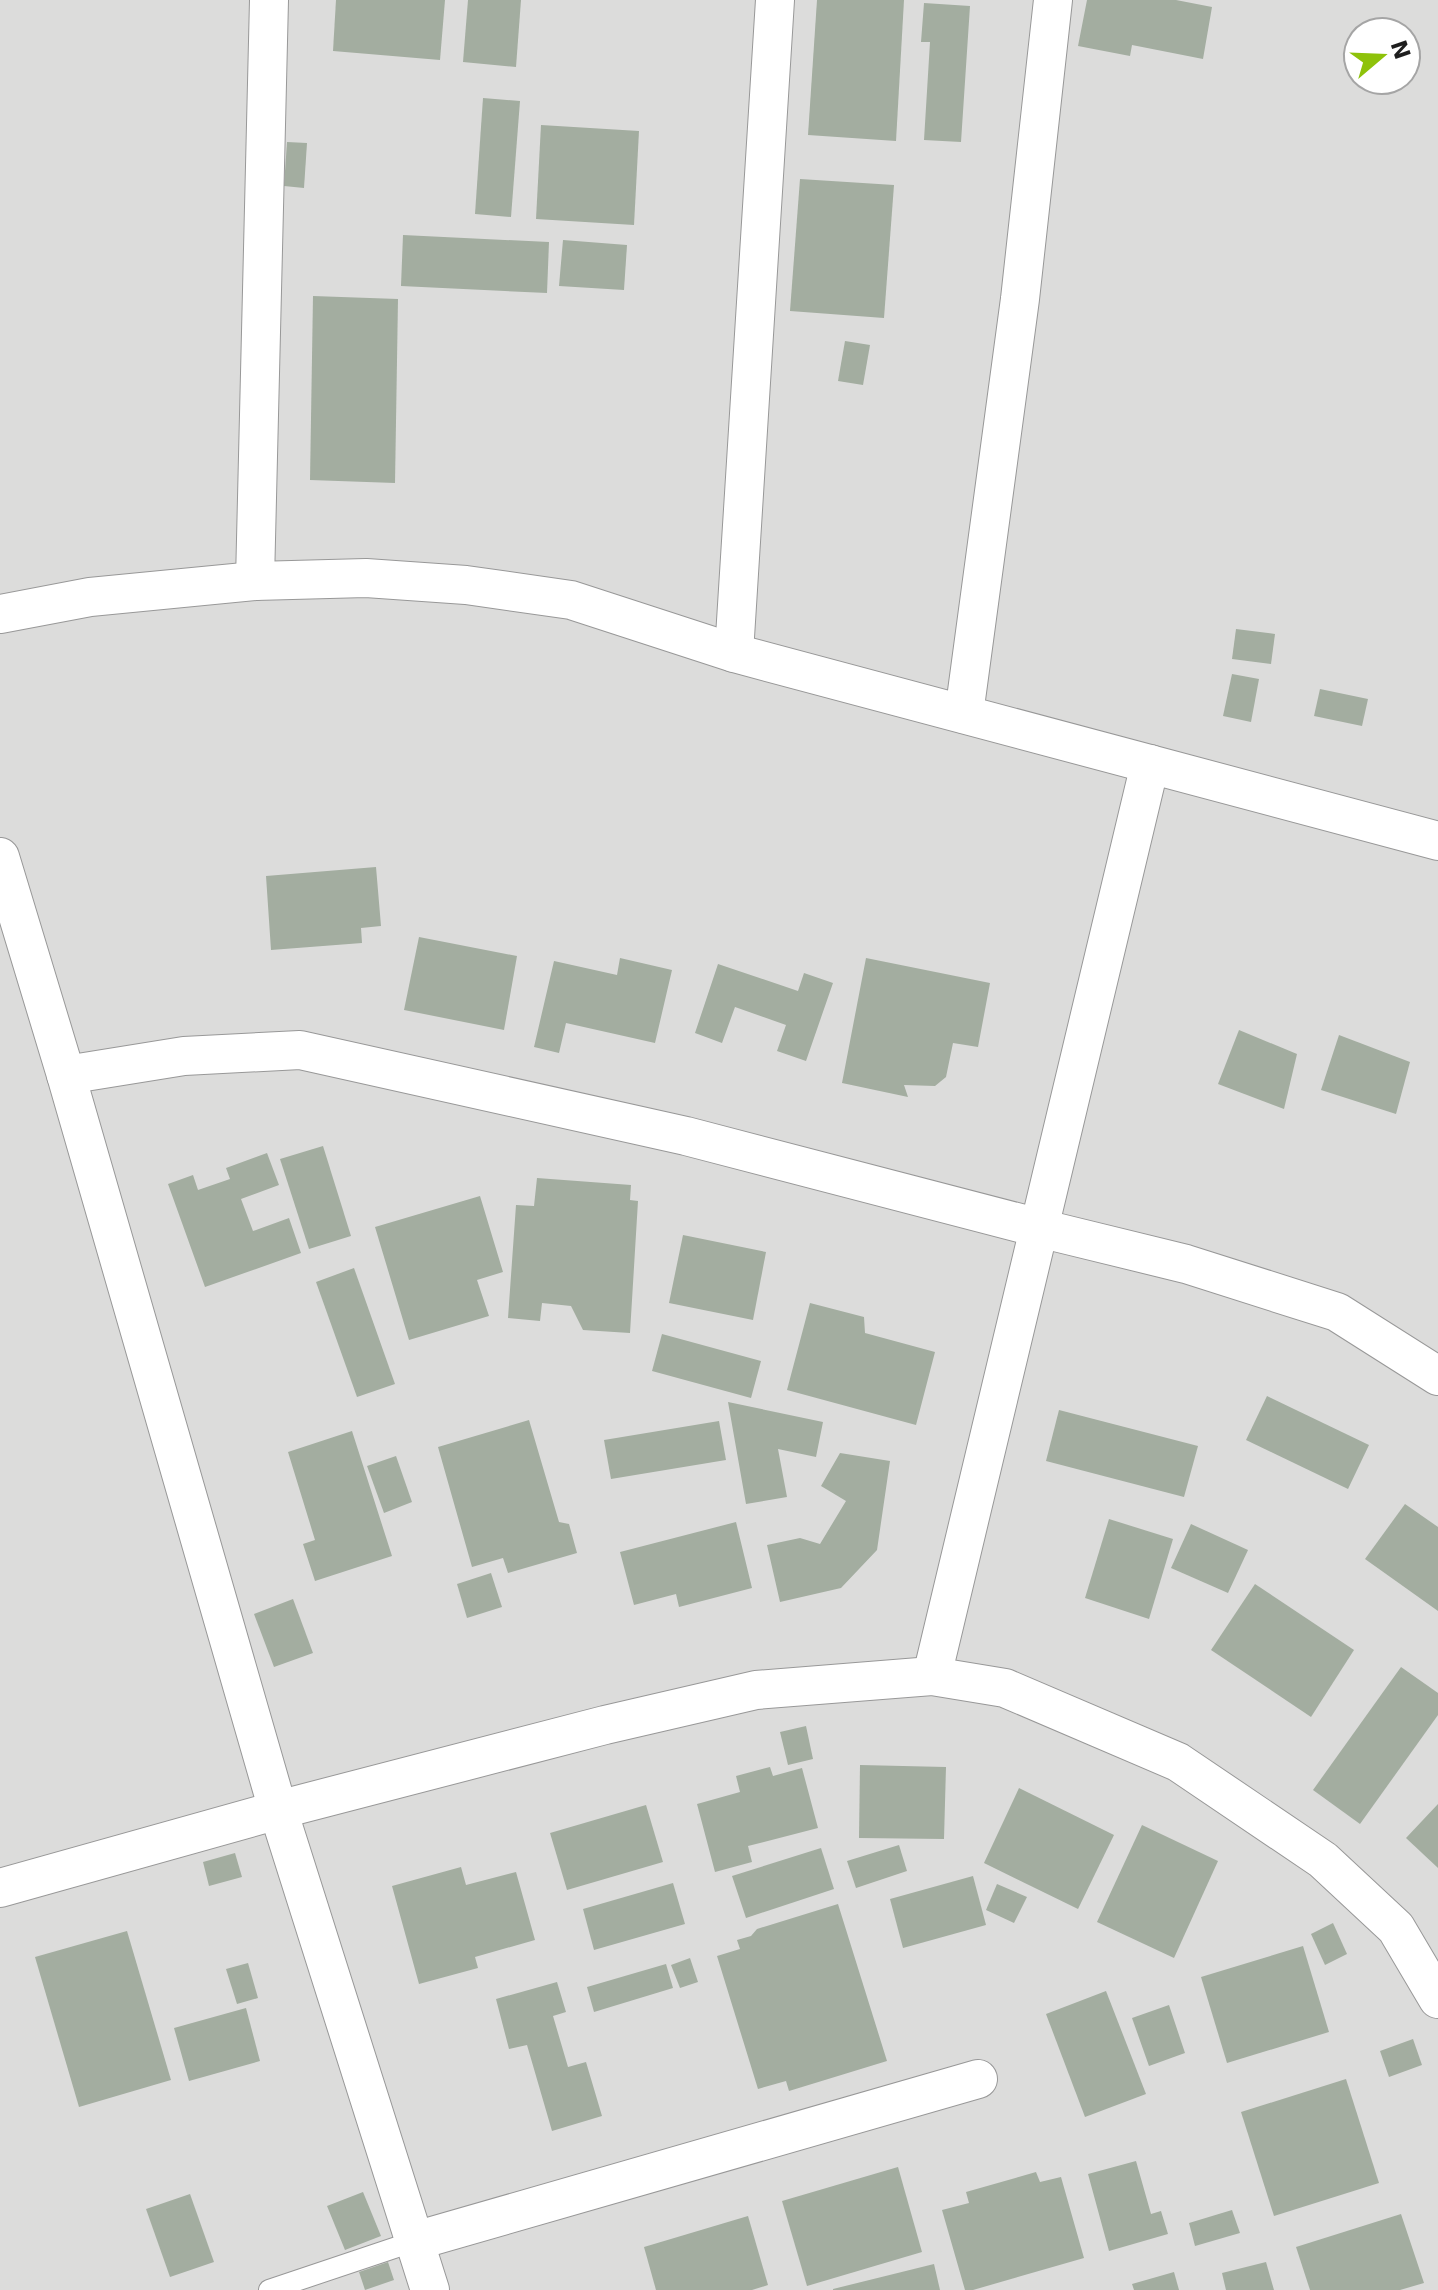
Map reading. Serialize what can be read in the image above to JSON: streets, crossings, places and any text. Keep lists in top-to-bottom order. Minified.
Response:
{"north":"right"}
